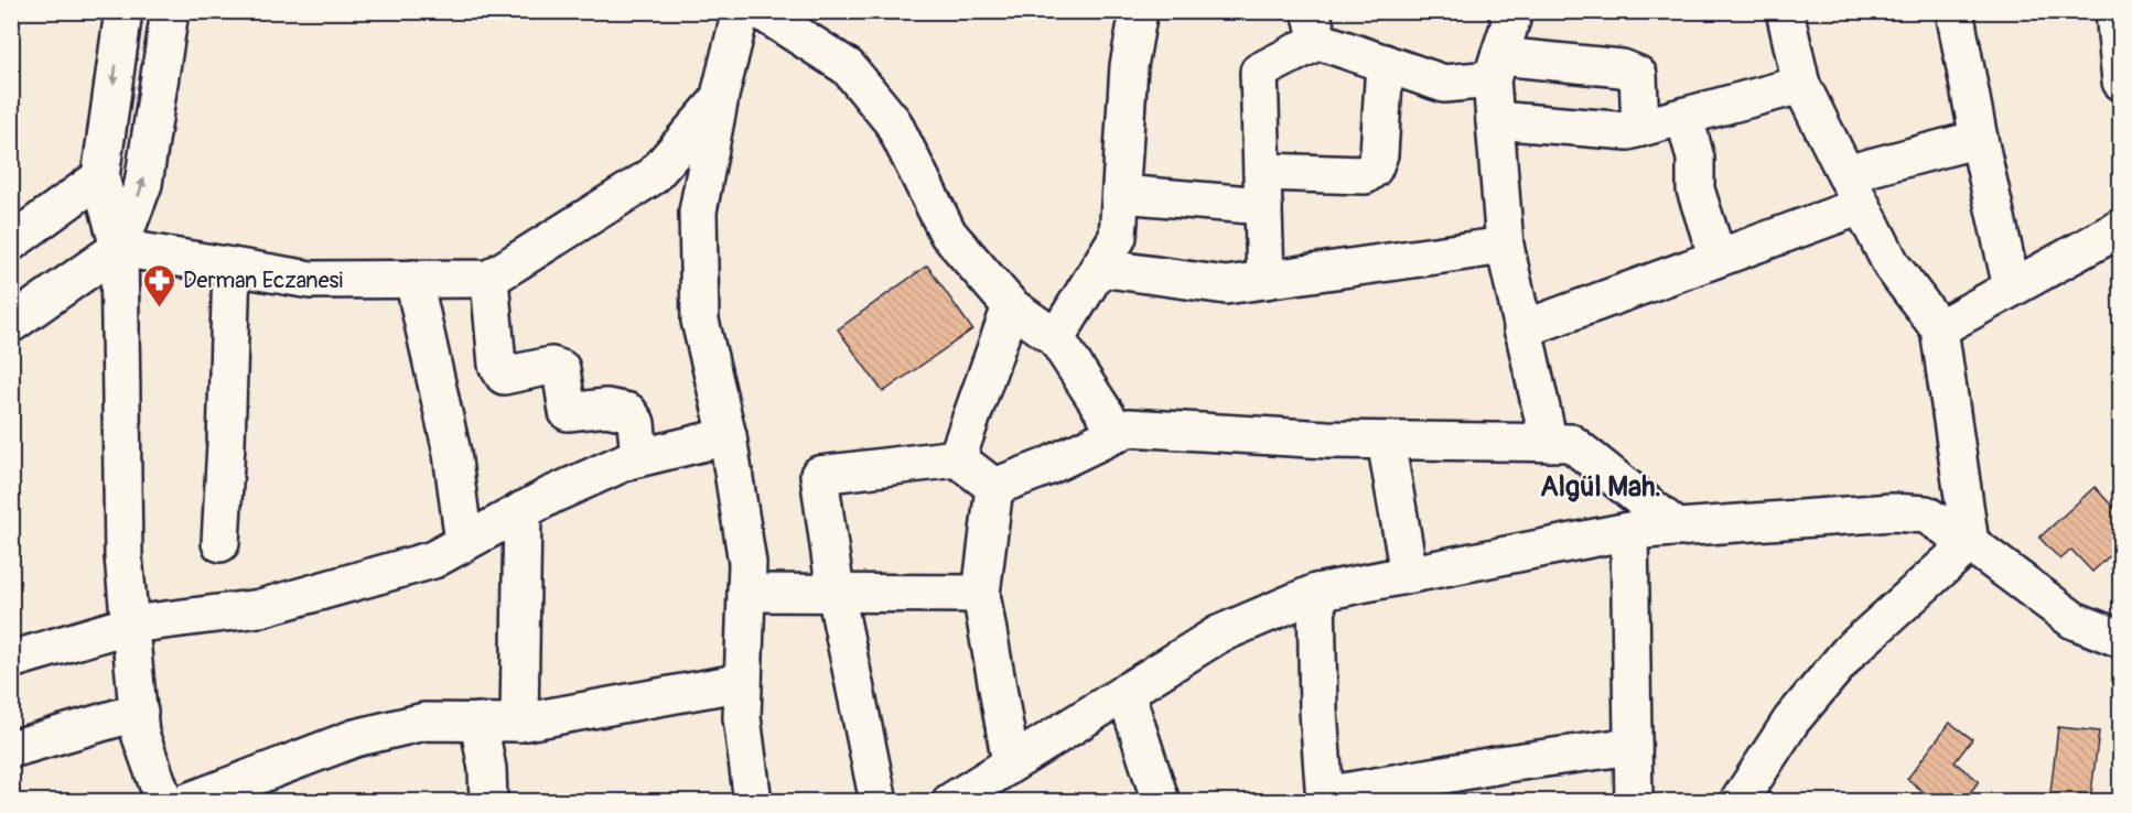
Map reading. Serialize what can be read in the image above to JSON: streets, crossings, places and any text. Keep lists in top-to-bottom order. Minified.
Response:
{"districts":["Algül Mah."],"places":{"pharmacy":["Derman Eczanesi"]}}
